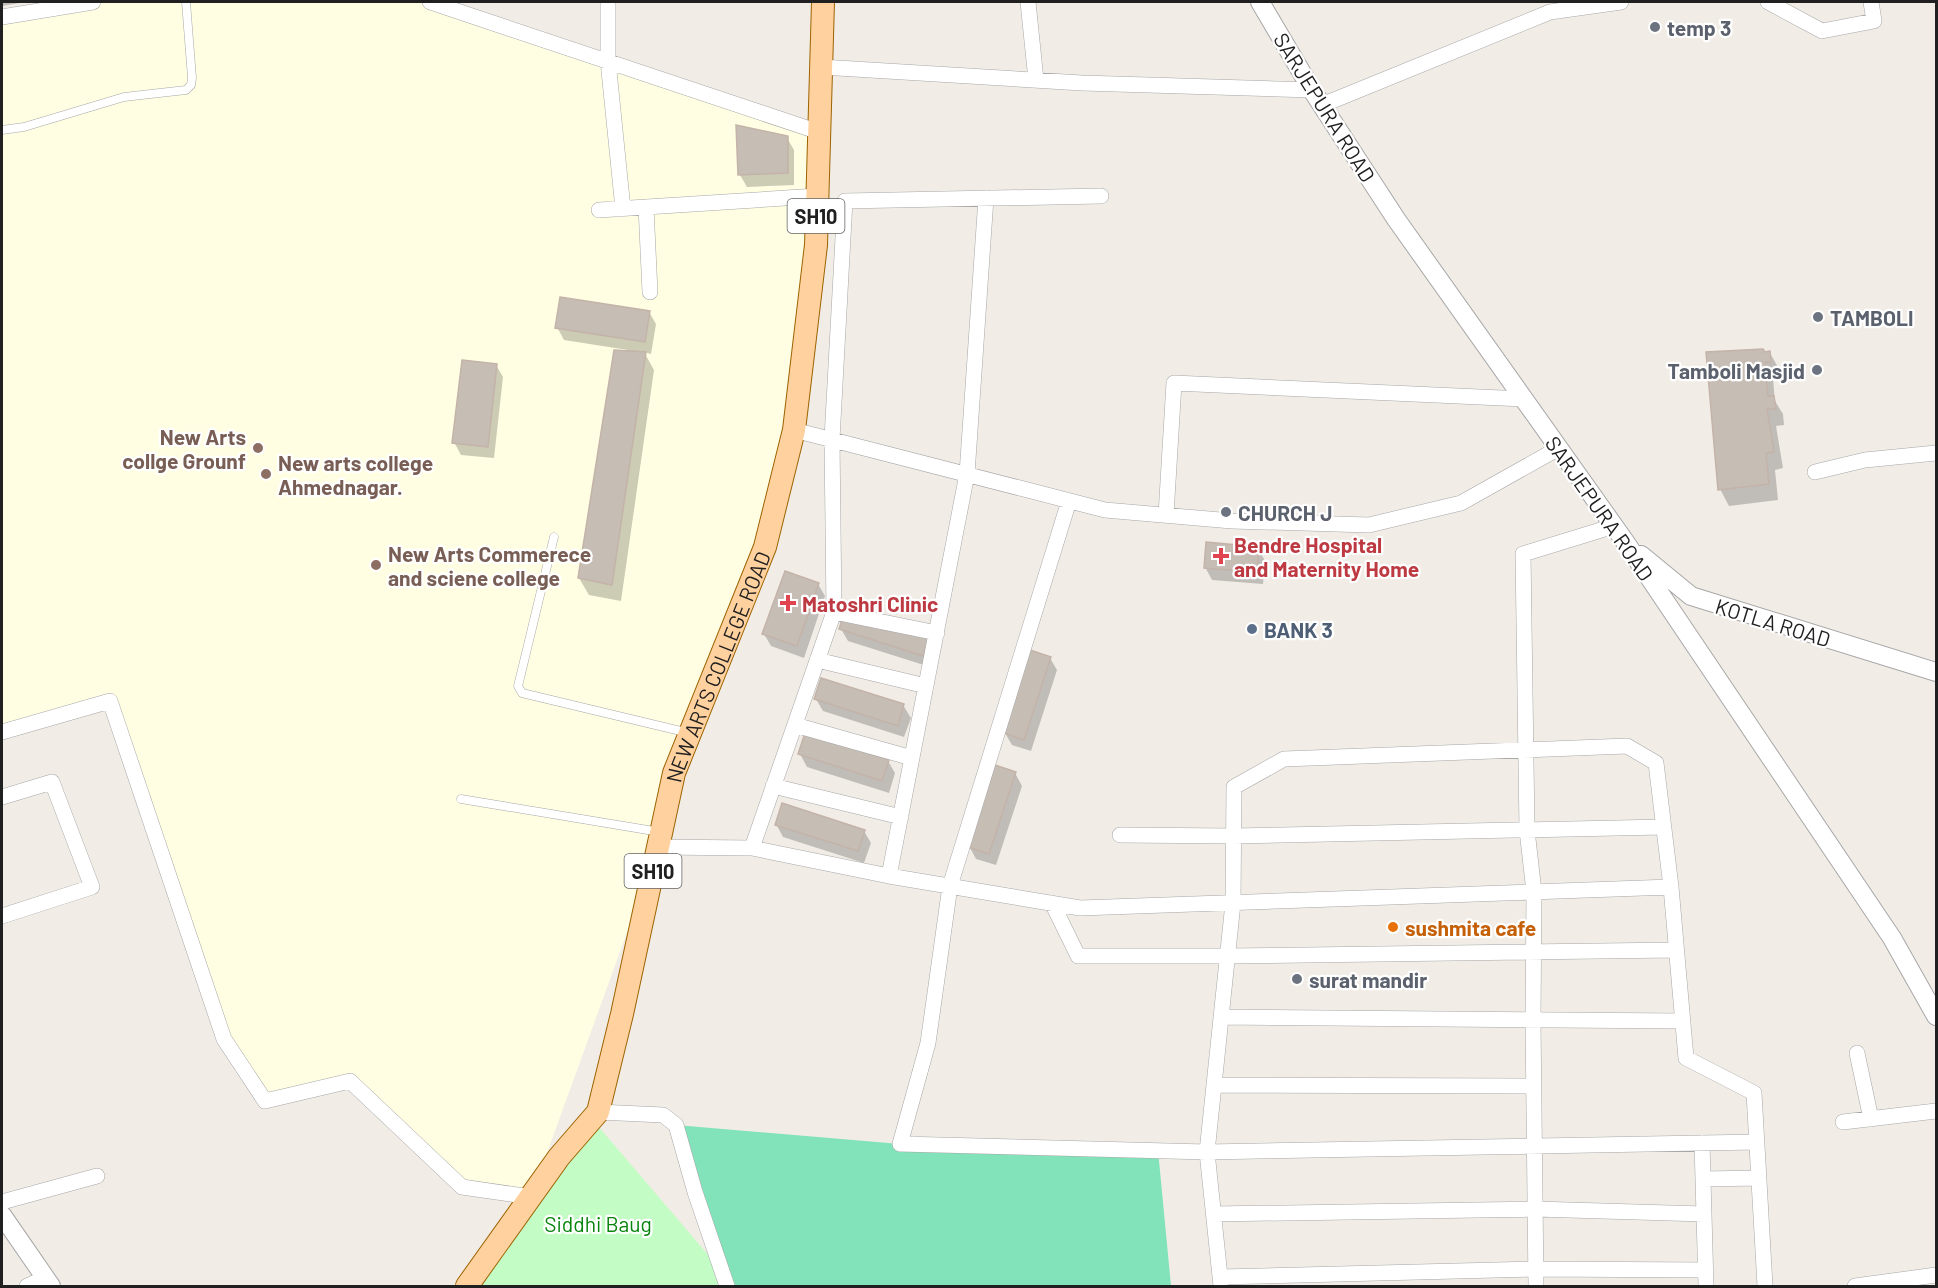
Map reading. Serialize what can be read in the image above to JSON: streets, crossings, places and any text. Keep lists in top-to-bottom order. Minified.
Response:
{"streets":{"main road":["SH10","NEW ARTS COLLEGE ROAD"],"street":["SARJEPURA ROAD","KOTLA ROAD"]},"crossings":[["SARJEPURA ROAD","KOTLA ROAD"]],"parks":["Siddhi Baug"],"places":{"other":["temp 3","TAMBOLI","Tamboli Masjid","New Arts collge Grounf","New arts college Ahmednagar.","CHURCH J","New Arts Commerece and sciene college","BANK 3","sushmita cafe","surat mandir"],"health":["Bendre Hospital and Maternity Home","Matoshri Clinic"]}}
